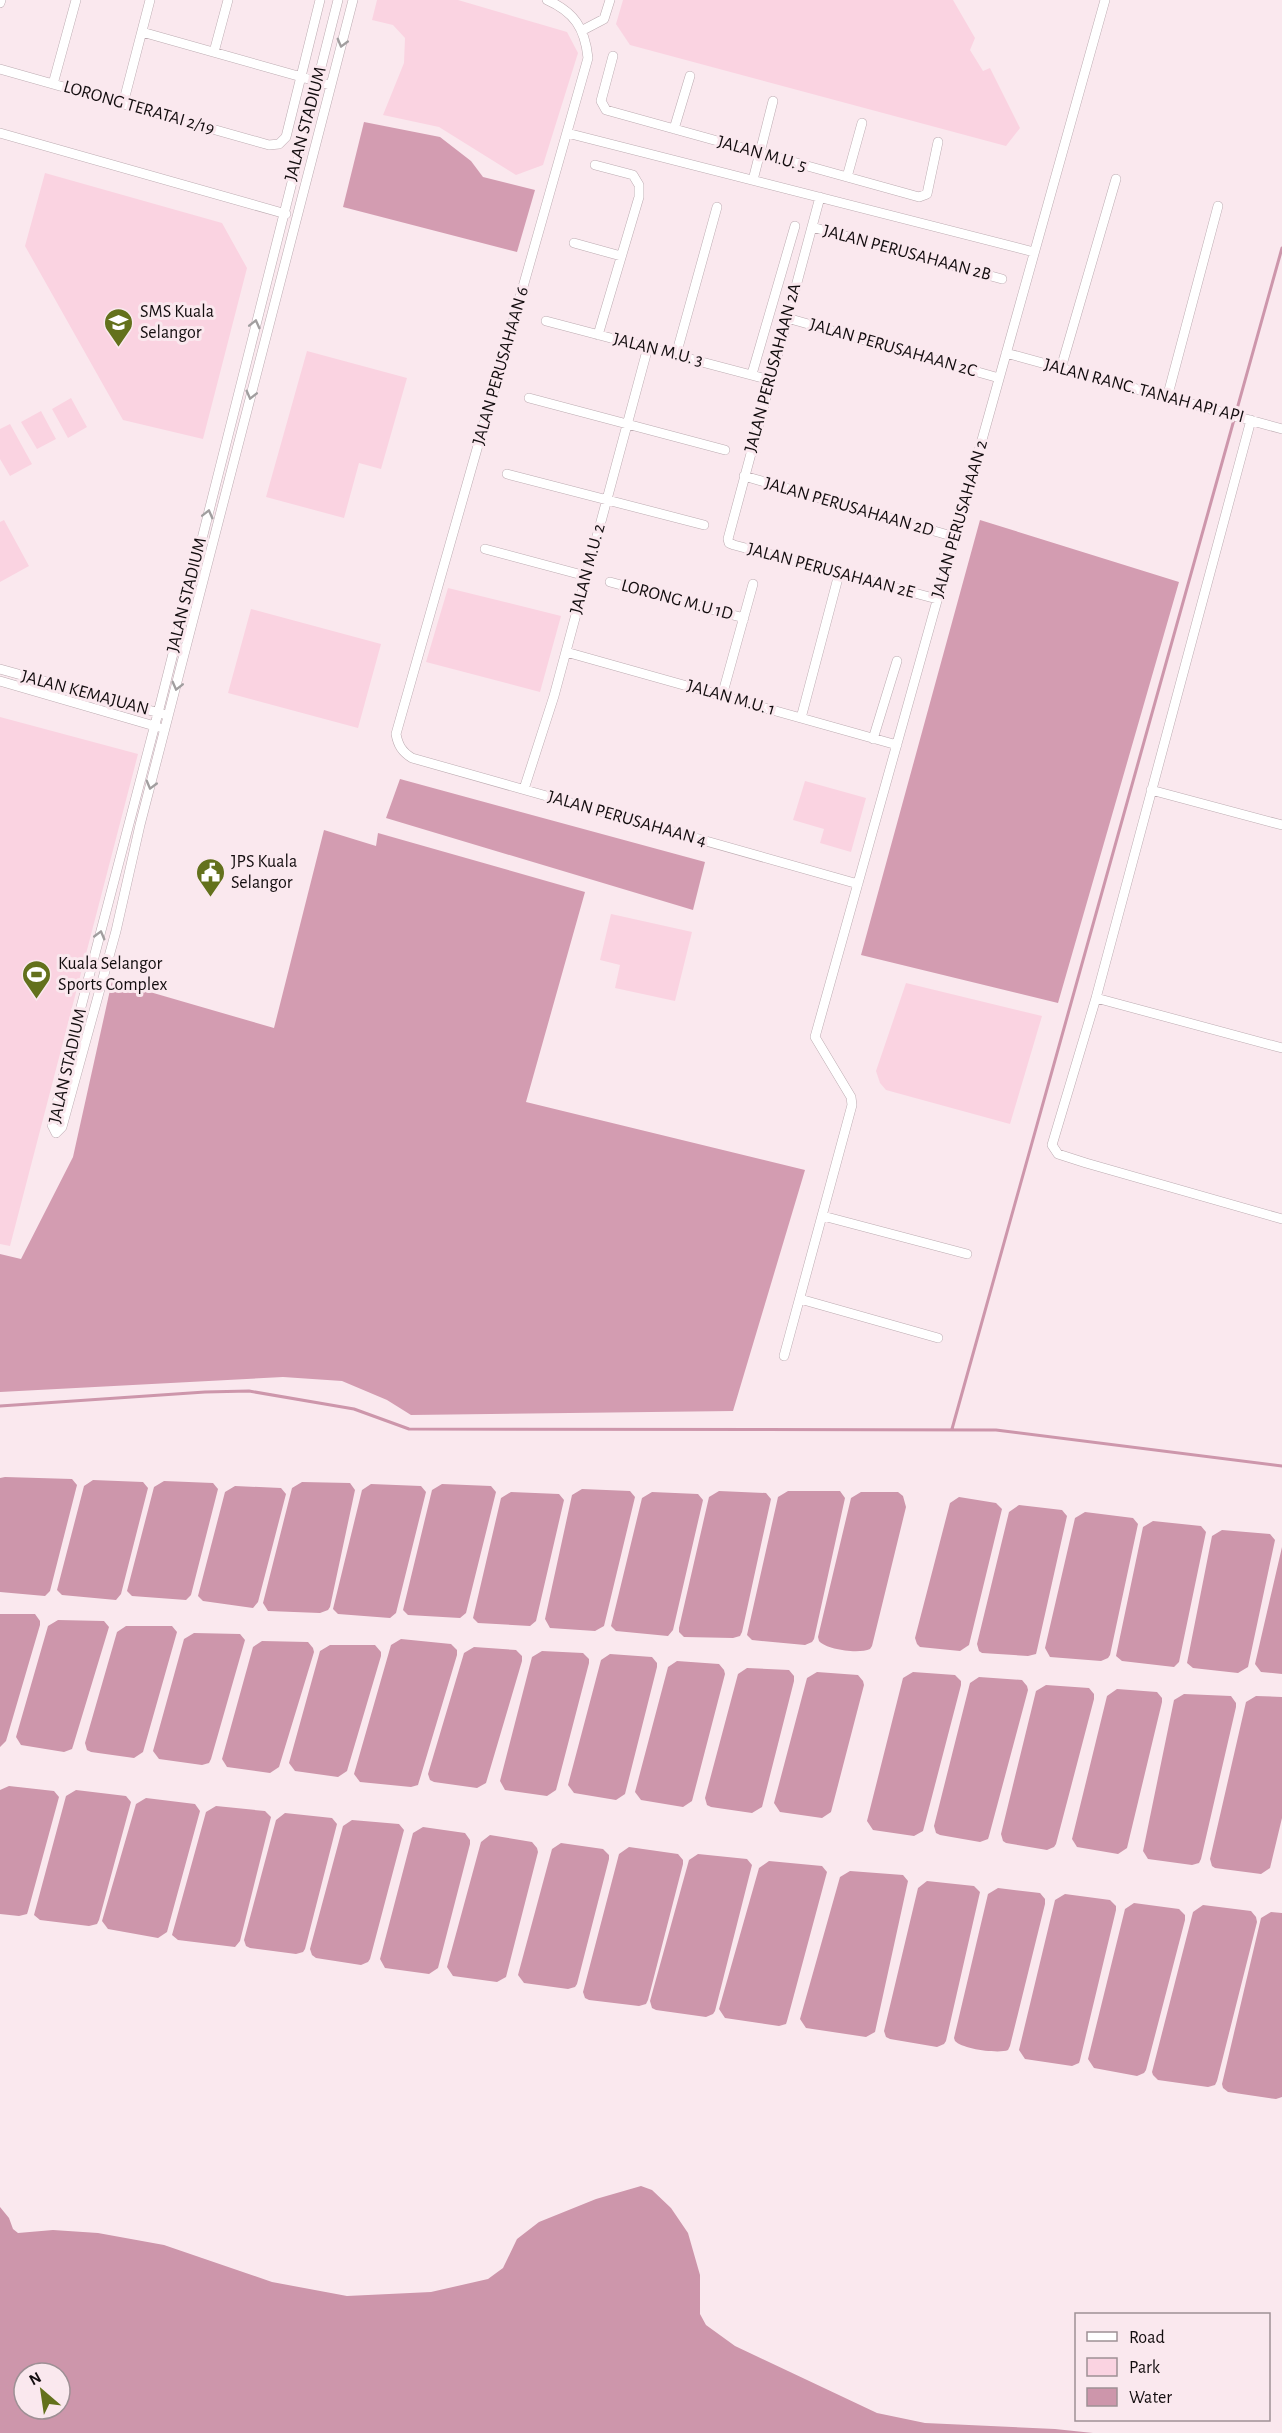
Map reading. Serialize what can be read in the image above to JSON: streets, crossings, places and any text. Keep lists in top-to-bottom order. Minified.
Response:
{"streets":{"street":["LORONG TERATAI 2/19","JALAN STADIUM","JALAN M.U. 5","JALAN PERUSAHAAN 2B","JALAN PERUSAHAAN 2C","JALAN M.U. 3","JALAN PERUSAHAAN 6","JALAN PERUSAHAAN 2A","JALAN RANC. TANAH API API","JALAN PERUSAHAAN 2D","JALAN PERUSAHAAN 2","JALAN M.U. 2","JALAN PERUSAHAAN 2E","LORONG M.U 1D","JALAN KEMAJUAN","JALAN M.U. 1","JALAN PERUSAHAAN 4"]},"crossings":[["JALAN STADIUM","JALAN KEMAJUAN"],["JALAN PERUSAHAAN 2B","JALAN PERUSAHAAN 2A"],["JALAN PERUSAHAAN 2C","JALAN PERUSAHAAN 2A"],["JALAN PERUSAHAAN 2C","JALAN PERUSAHAAN 2"],["JALAN M.U. 3","JALAN PERUSAHAAN 2A"],["JALAN M.U. 3","JALAN M.U. 2"],["JALAN PERUSAHAAN 6","JALAN PERUSAHAAN 4"],["JALAN PERUSAHAAN 2A","JALAN PERUSAHAAN 2D"],["JALAN PERUSAHAAN 2A","JALAN PERUSAHAAN 2E"],["JALAN RANC. TANAH API API","JALAN PERUSAHAAN 2"],["JALAN PERUSAHAAN 2D","JALAN PERUSAHAAN 2"],["JALAN PERUSAHAAN 2","JALAN PERUSAHAAN 2E"],["JALAN PERUSAHAAN 2","JALAN M.U. 1"],["JALAN PERUSAHAAN 2","JALAN PERUSAHAAN 4"],["JALAN M.U. 2","JALAN M.U. 1"],["JALAN M.U. 2","JALAN PERUSAHAAN 4"]],"places":{"school or university":["SMS Kuala Selangor"],"public building":["JPS Kuala Selangor"],"sports":["Kuala Selangor Sports Complex"]},"legend":["Road","Park","Water"],"north":"top left"}
